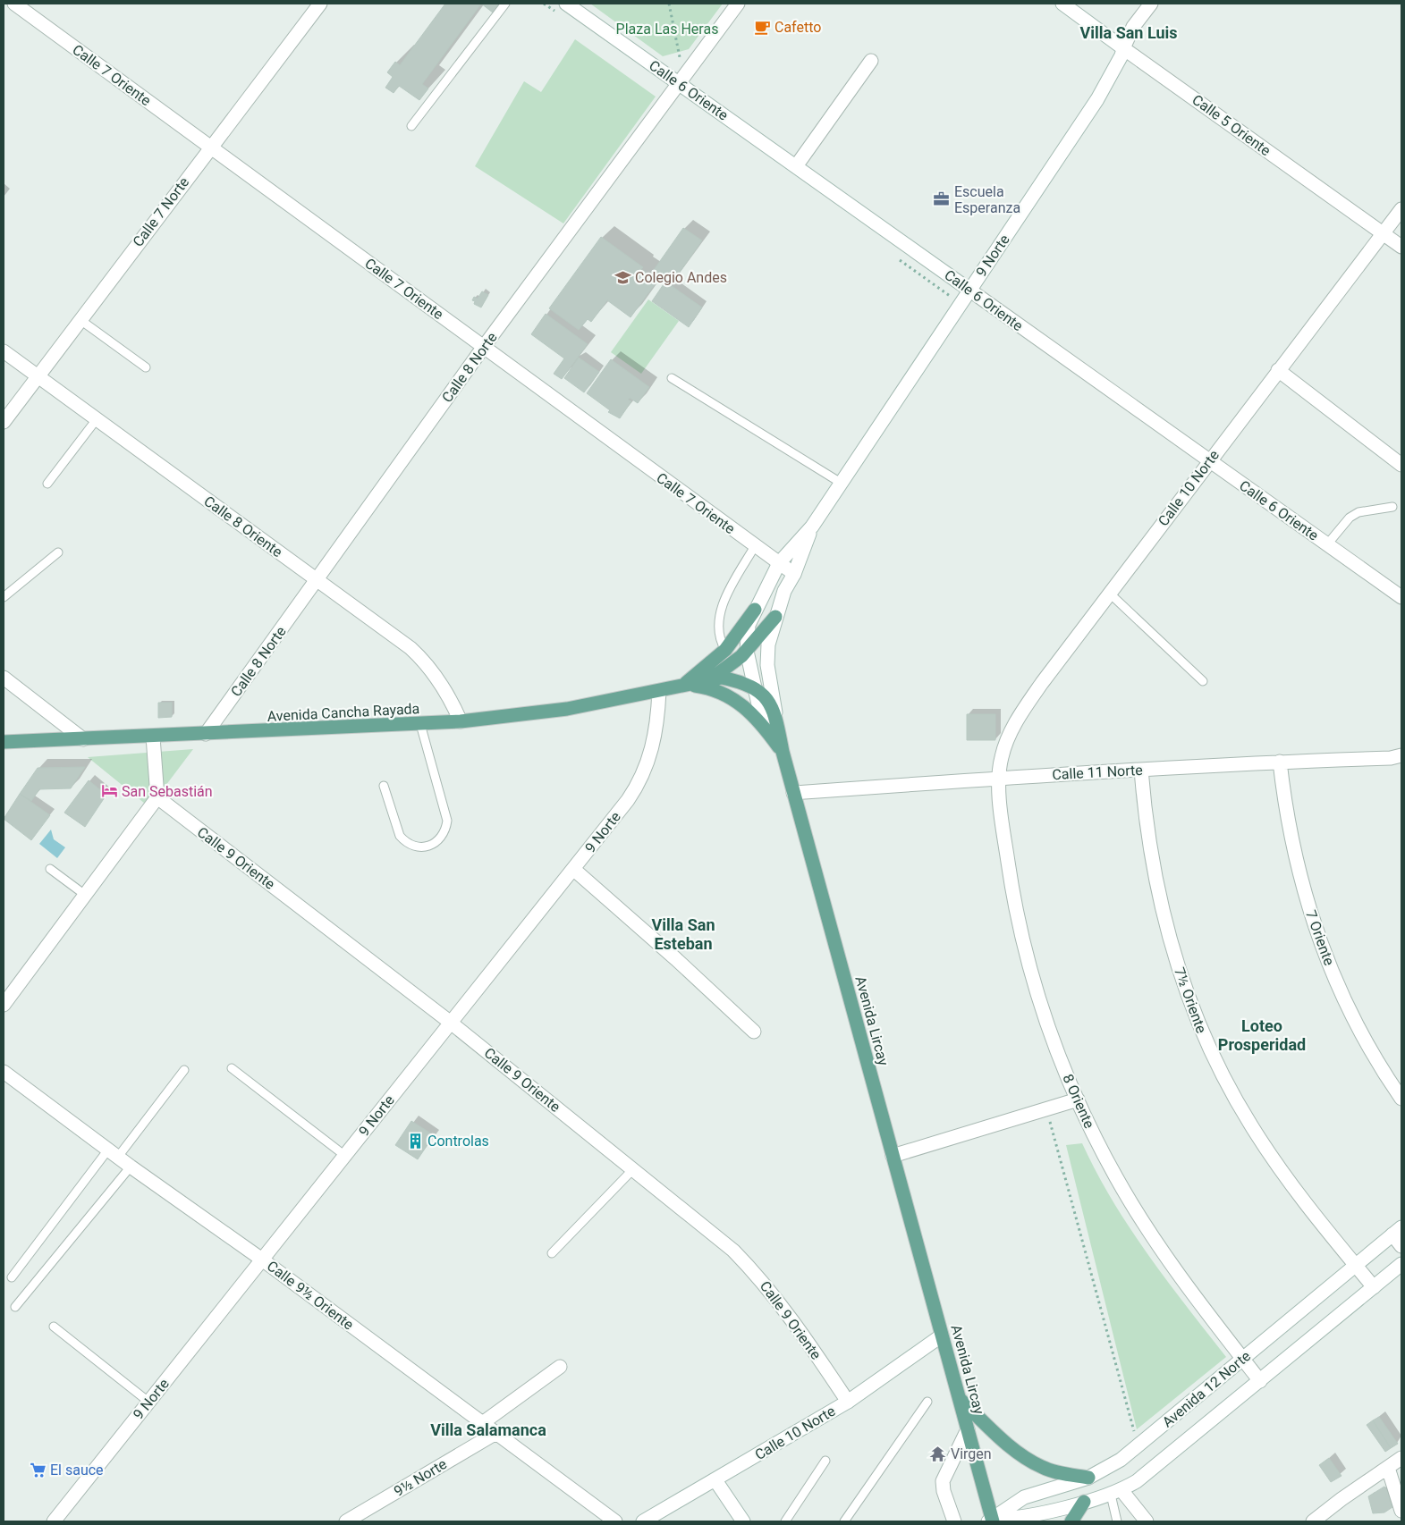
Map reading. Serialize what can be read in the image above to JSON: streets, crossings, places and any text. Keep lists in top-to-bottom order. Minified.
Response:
{"streets":{"main road":["Avenida Cancha Rayada","Avenida Lircay"],"street":["Calle 7 Oriente","Calle 6 Oriente","Calle 5 Oriente","Calle 7 Norte","9 Norte","Calle 8 Norte","Calle 10 Norte","Calle 8 Oriente","Calle 11 Norte","Calle 9 Oriente","7 Oriente","7½ Oriente","8 Oriente","Calle 9½ Oriente","Avenida 12 Norte","9½ Norte"]},"crossings":[["Calle 7 Oriente","Calle 7 Norte"],["Calle 7 Oriente","9 Norte"],["Calle 7 Oriente","Calle 8 Norte"],["Calle 6 Oriente","9 Norte"],["Calle 6 Oriente","Calle 8 Norte"],["Calle 6 Oriente","Calle 10 Norte"],["Calle 5 Oriente","9 Norte"],["Calle 5 Oriente","Calle 10 Norte"],["Calle 7 Norte","Calle 8 Oriente"],["9 Norte","Avenida Cancha Rayada"],["9 Norte","Calle 9 Oriente"],["9 Norte","Avenida Lircay"],["9 Norte","Calle 9½ Oriente"],["Calle 8 Norte","Calle 8 Oriente"],["Calle 8 Norte","Avenida Cancha Rayada"],["Calle 10 Norte","Calle 11 Norte"],["Calle 10 Norte","Calle 9 Oriente"],["Calle 10 Norte","Avenida Lircay"],["Calle 10 Norte","8 Oriente"],["Calle 8 Oriente","Avenida Cancha Rayada"],["Avenida Cancha Rayada","Avenida Lircay"],["Calle 11 Norte","7 Oriente"],["Calle 11 Norte","7½ Oriente"],["Calle 11 Norte","Avenida Lircay"],["Calle 11 Norte","8 Oriente"],["7½ Oriente","Avenida 12 Norte"],["Avenida Lircay","Avenida 12 Norte"],["8 Oriente","Avenida 12 Norte"],["Calle 9½ Oriente","9½ Norte"]],"districts":["Villa San Luis","Villa San Esteban","Loteo Prosperidad","Villa Salamanca"],"parks":["Plaza Las Heras"],"places":{"cafe":["Cafetto"],"office":["Escuela Esperanza"],"school or university":["Colegio Andes"],"hotel":["San Sebastián"],"building":["Controlas"],"temple":["Virgen"],"supermarket":["El sauce"]}}
